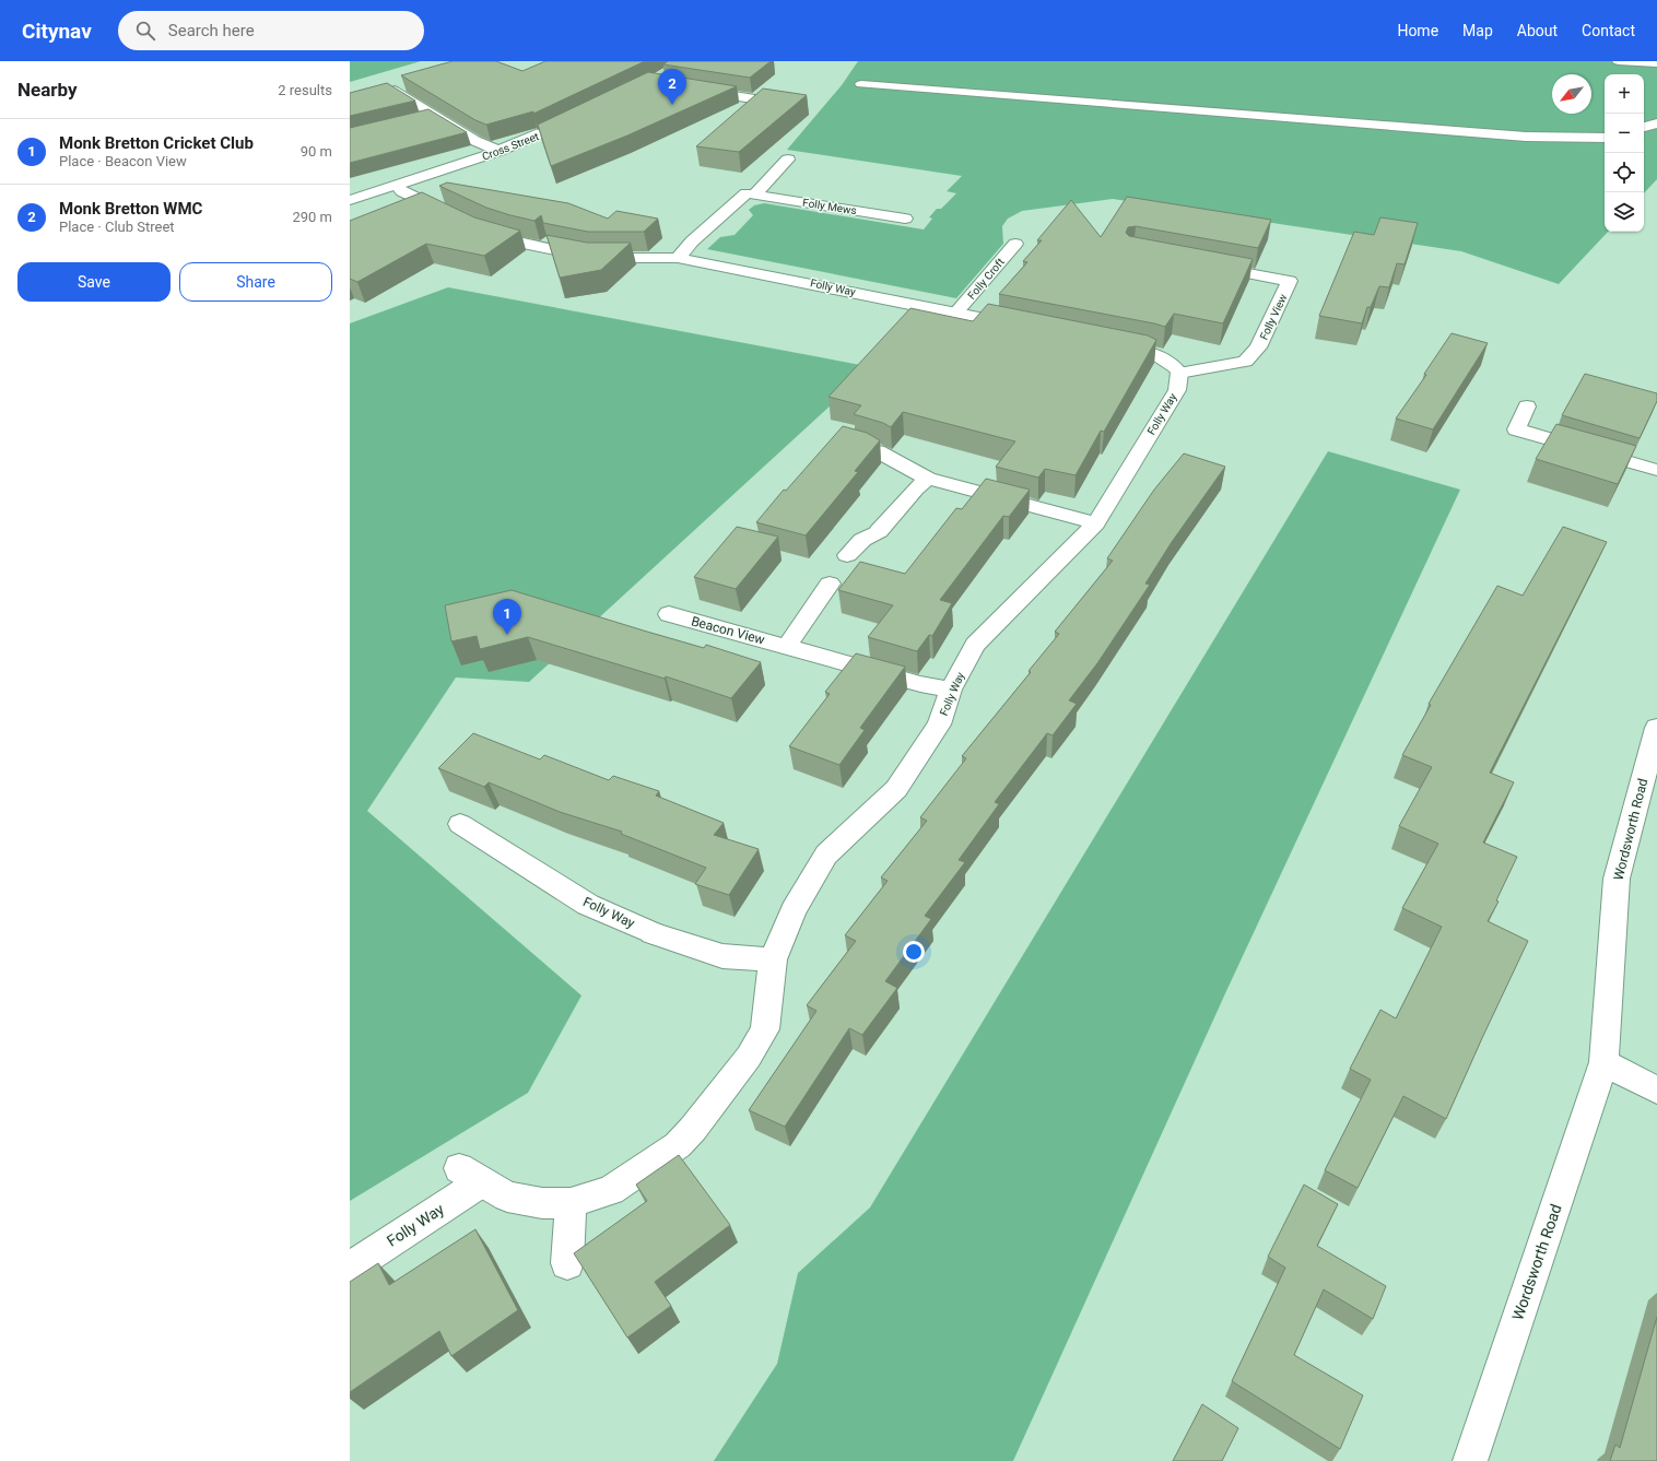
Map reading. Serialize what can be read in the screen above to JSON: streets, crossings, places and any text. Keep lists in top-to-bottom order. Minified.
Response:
{"streets":{"street":["Cross Street","Folly Mews","Folly Croft","Folly Way","Folly View","Beacon View","Wordsworth Road"]},"crossings":[["Folly Croft","Folly Way"],["Folly Way","Folly View"],["Folly Way","Beacon View"]],"north":"bottom left","page":{"header":"Citynav","search":"Search here","nav":["Home","Map","About","Contact"],"heading":["Nearby","2 results"],"pins":["2","1"],"map_buttons":["+","−"],"list":[{"mark":"1","name":"Monk Bretton Cricket Club","note":"Place · Beacon View","value":"90 m"},{"mark":"2","name":"Monk Bretton WMC","note":"Place · Club Street","value":"290 m"}],"buttons":["Save","Share"]}}
